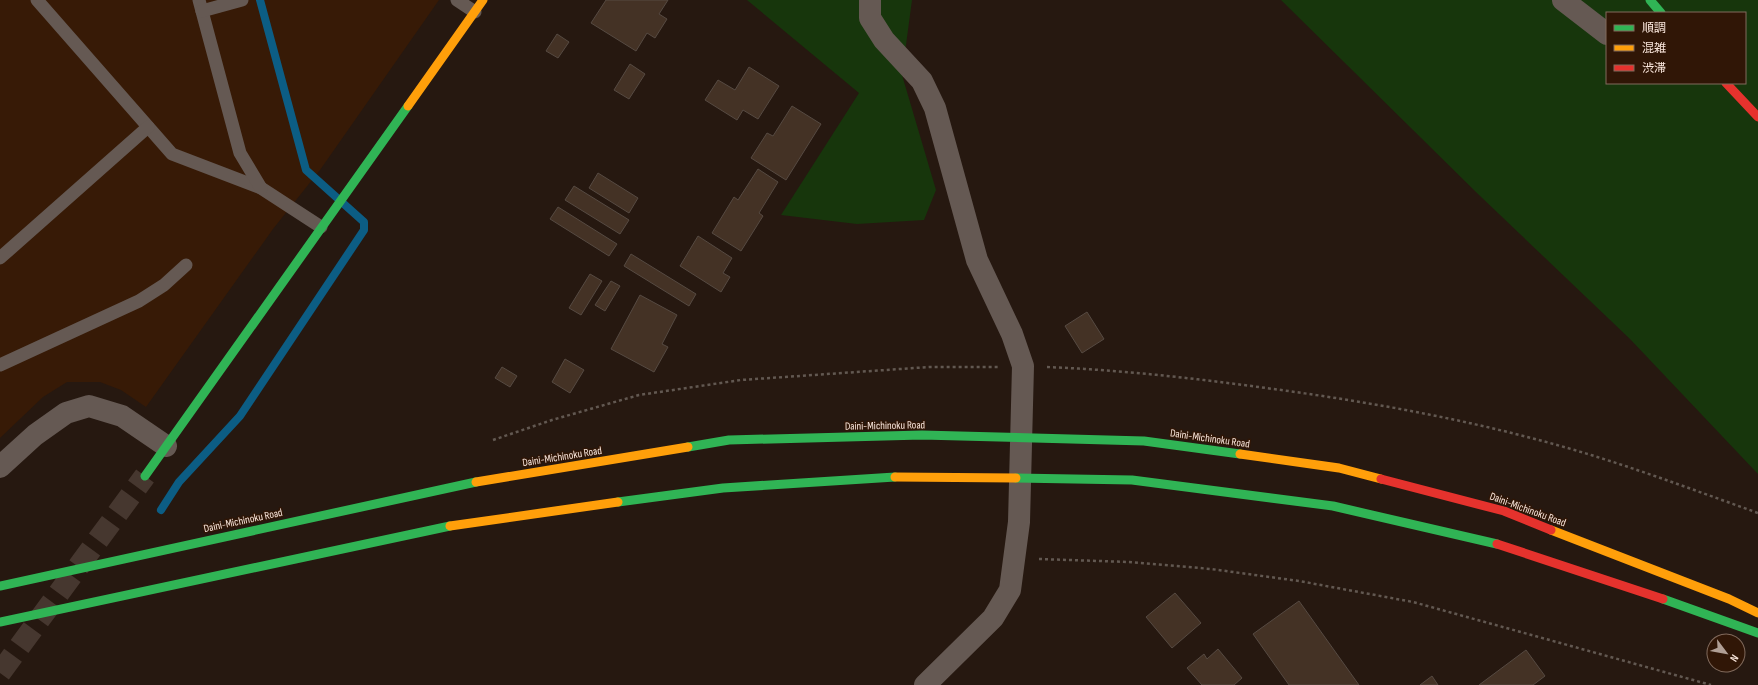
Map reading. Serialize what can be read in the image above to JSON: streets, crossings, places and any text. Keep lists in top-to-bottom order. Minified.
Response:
{"streets":{"main road":["Daini-Michinoku Road"]},"legend":["順調","混雑","渋滞"],"north":"bottom right"}
